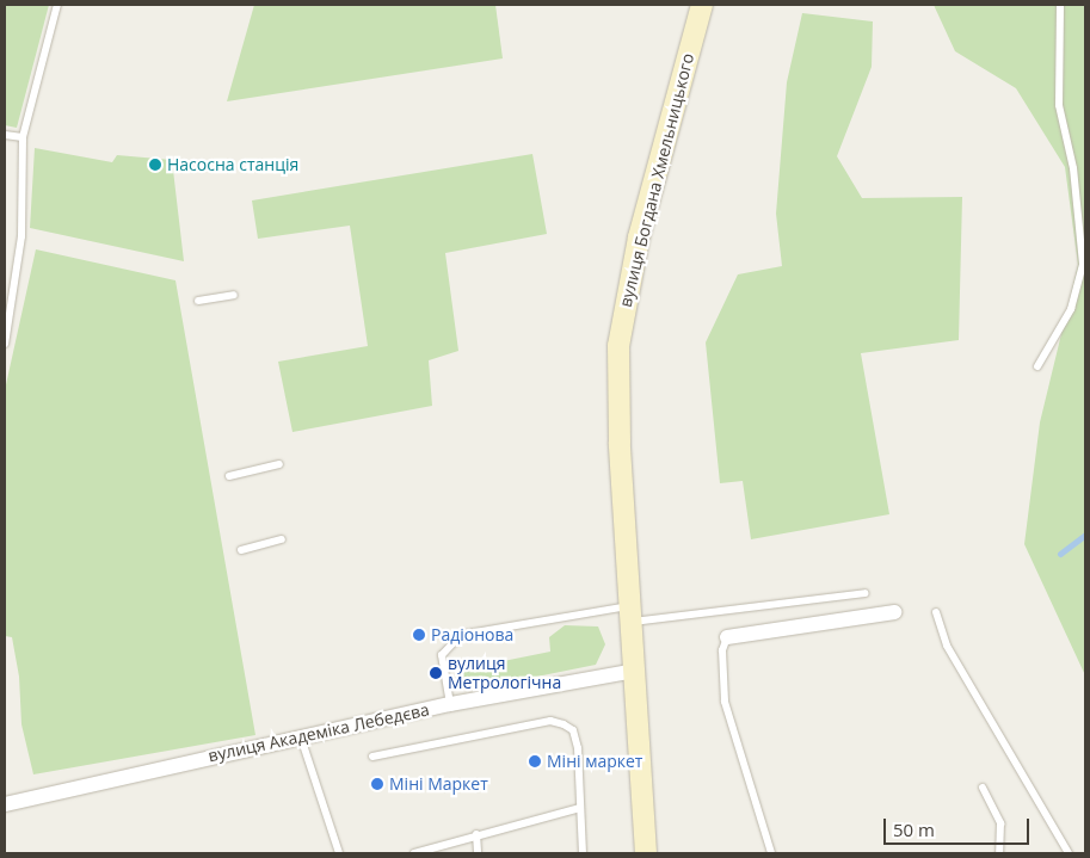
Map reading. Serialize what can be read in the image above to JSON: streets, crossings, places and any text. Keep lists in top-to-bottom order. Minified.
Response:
{"streets":{"street":["вулиця Богдана Хмельницького","вулиця Академіка Лебедєва"]},"crossings":[["вулиця Богдана Хмельницького","вулиця Академіка Лебедєва"]],"places":["Насосна станція","Радіонова","вулиця Метрологічна","Міні маркет","Міні Маркет"],"scale_bar":"50 m"}
